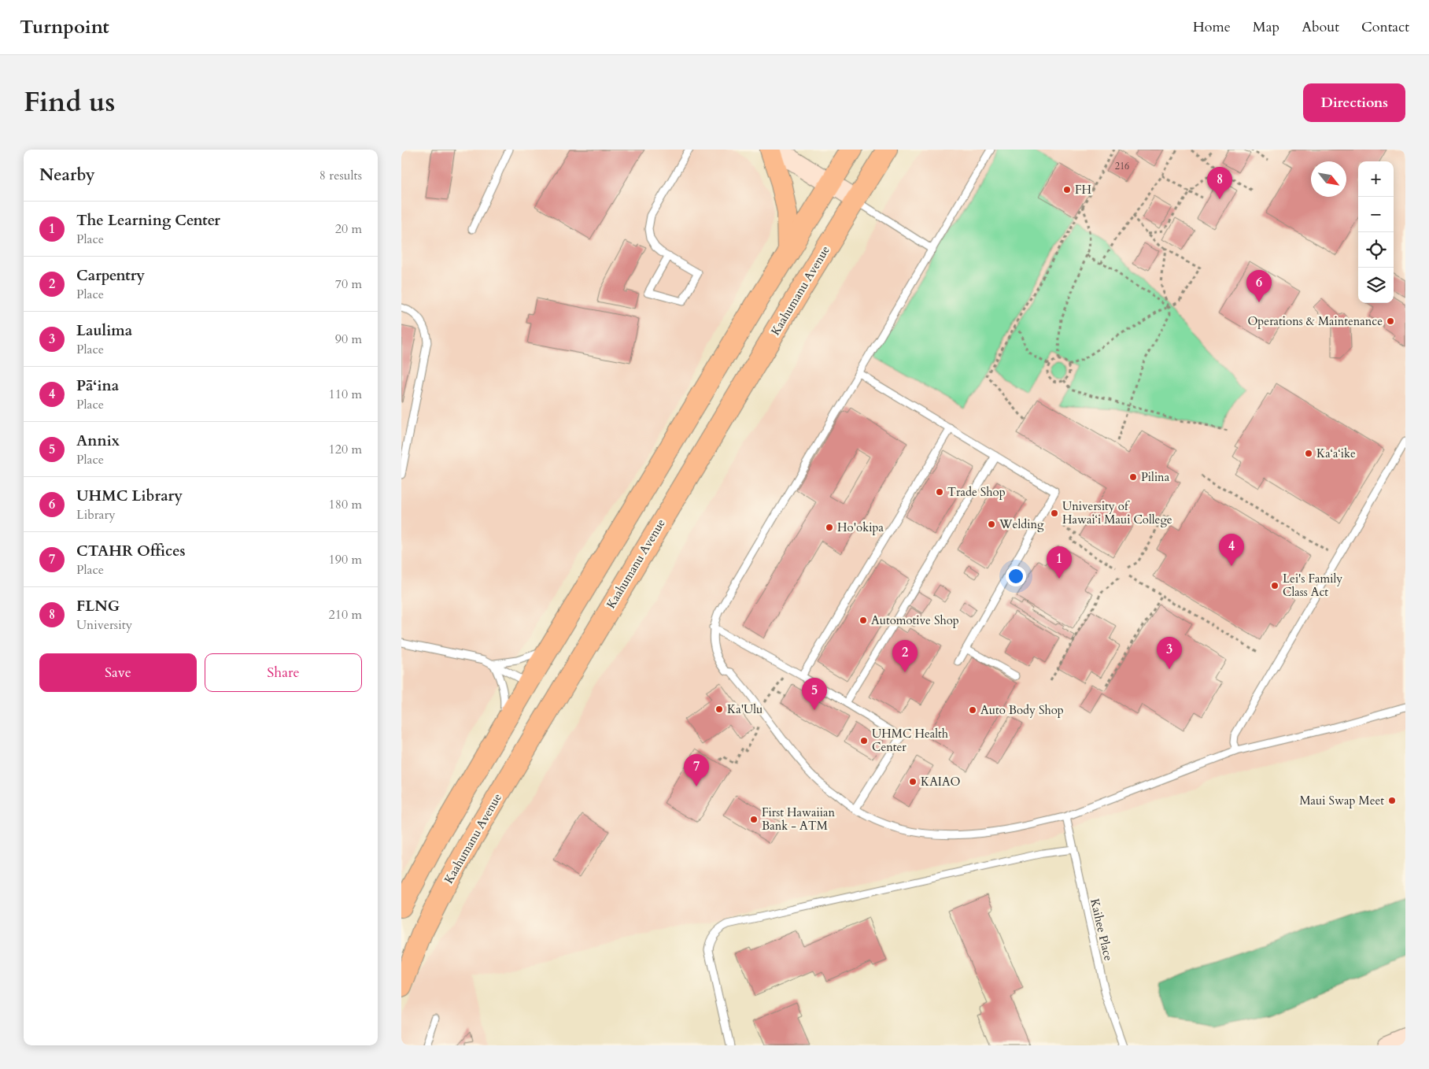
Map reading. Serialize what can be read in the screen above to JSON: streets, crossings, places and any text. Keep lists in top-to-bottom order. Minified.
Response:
{"streets":{"main road":["Kaahumanu Avenue"],"lane":["Kaihee Place"]},"places":["FH","Operations & Maintenance","Ka‘a‘ike","Pilina","Trade Shop","University of Hawai‘i Maui College","Welding","Ho'okipa","Lei's Family Class Act","Automotive Shop","Ka'Ulu","Auto Body Shop","UHMC Health Center","KAIAO","Maui Swap Meet","First Hawaiian Bank - ATM"],"house_numbers":["216"],"north":"bottom right","page":{"header":"Turnpoint","nav":["Home","Map","About","Contact"],"title":"Find us","buttons":["Directions",["Save","Share"]],"heading":["Nearby","8 results"],"map_buttons":["+","−"],"pins":["8","6","4","1","3","2","5","7"],"list":[{"mark":"1","name":"The Learning Center","note":"Place","value":"20 m"},{"mark":"2","name":"Carpentry","note":"Place","value":"70 m"},{"mark":"3","name":"Laulima","note":"Place","value":"90 m"},{"mark":"4","name":"Pā‘ina","note":"Place","value":"110 m"},{"mark":"5","name":"Annix","note":"Place","value":"120 m"},{"mark":"6","name":"UHMC Library","note":"Library","value":"180 m"},{"mark":"7","name":"CTAHR Offices","note":"Place","value":"190 m"},{"mark":"8","name":"FLNG","note":"University","value":"210 m"}]}}
